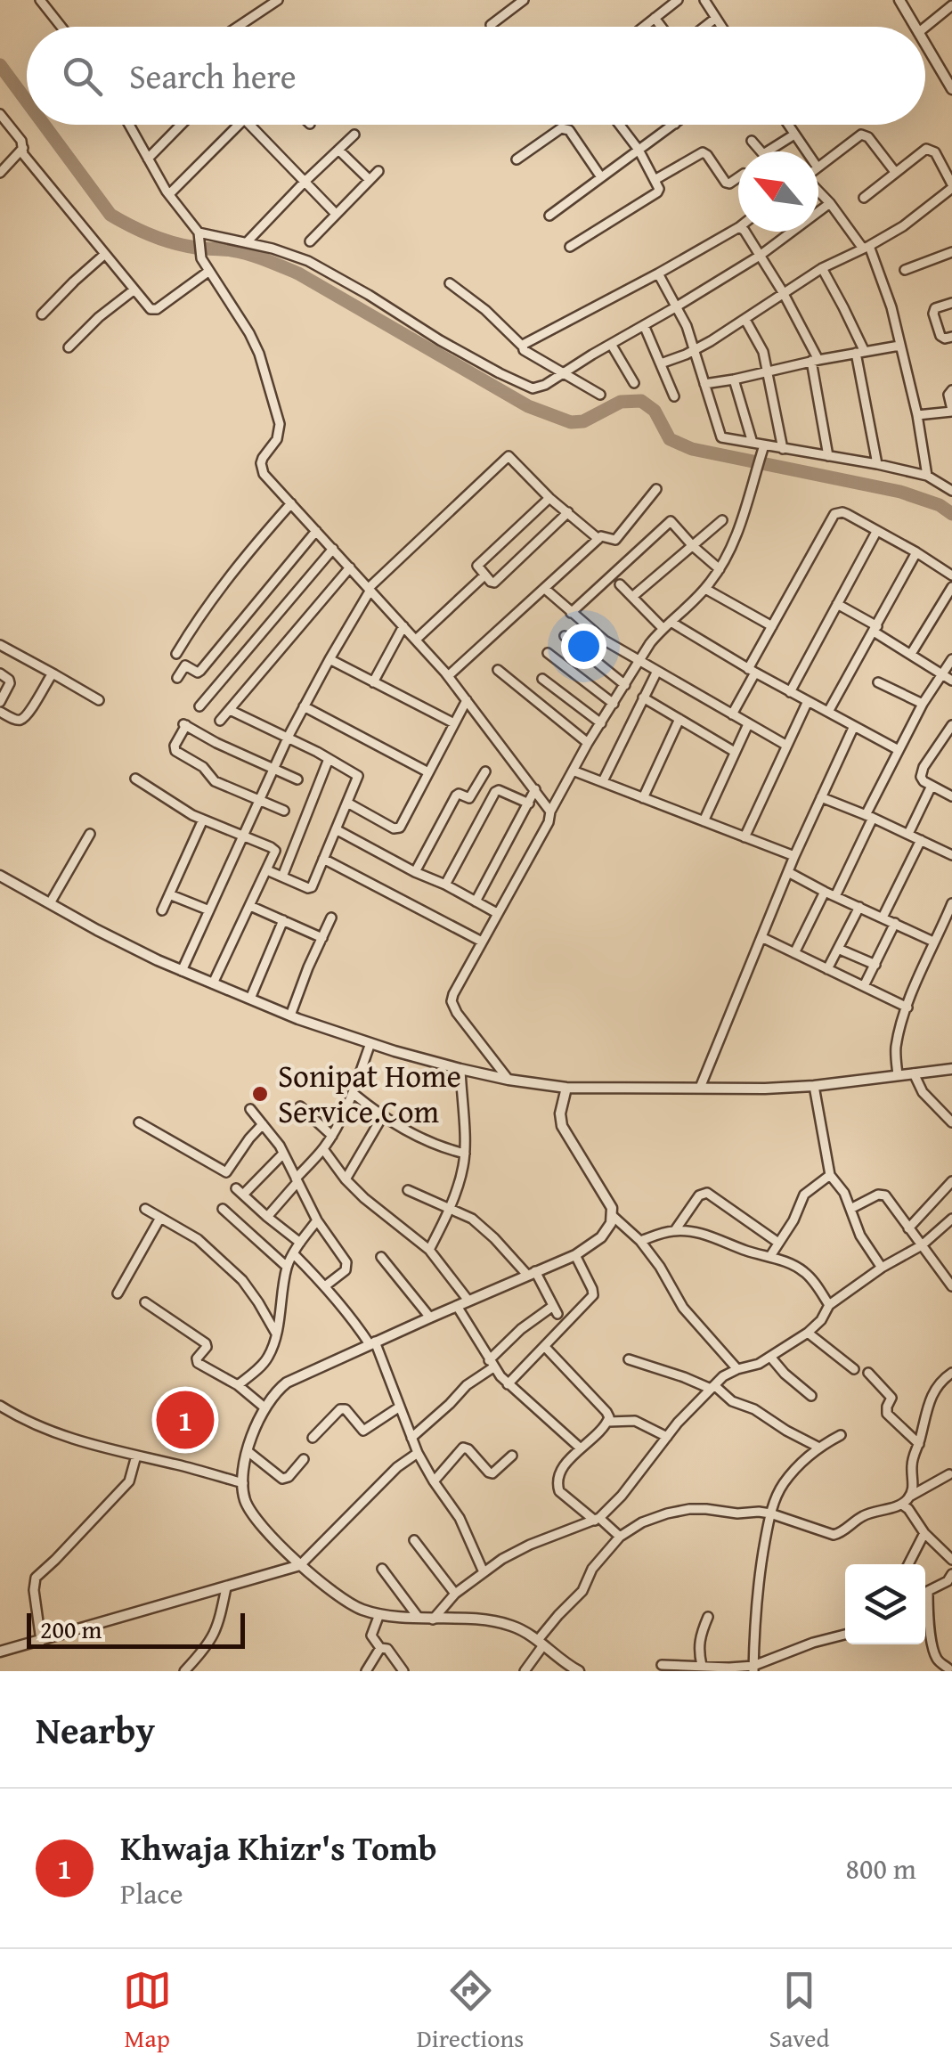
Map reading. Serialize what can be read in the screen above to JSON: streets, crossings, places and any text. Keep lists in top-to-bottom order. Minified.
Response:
{"places":["Sonipat Home Service.Com"],"scale_bar":"200 m","north":"top left","page":{"search":"Search here","pins":"1","scale":"200 m","heading":"Nearby","list":[{"mark":"1","name":"Khwaja Khizr's Tomb","note":"Place","value":"800 m"}],"nav":["Map","Directions","Saved"]}}
